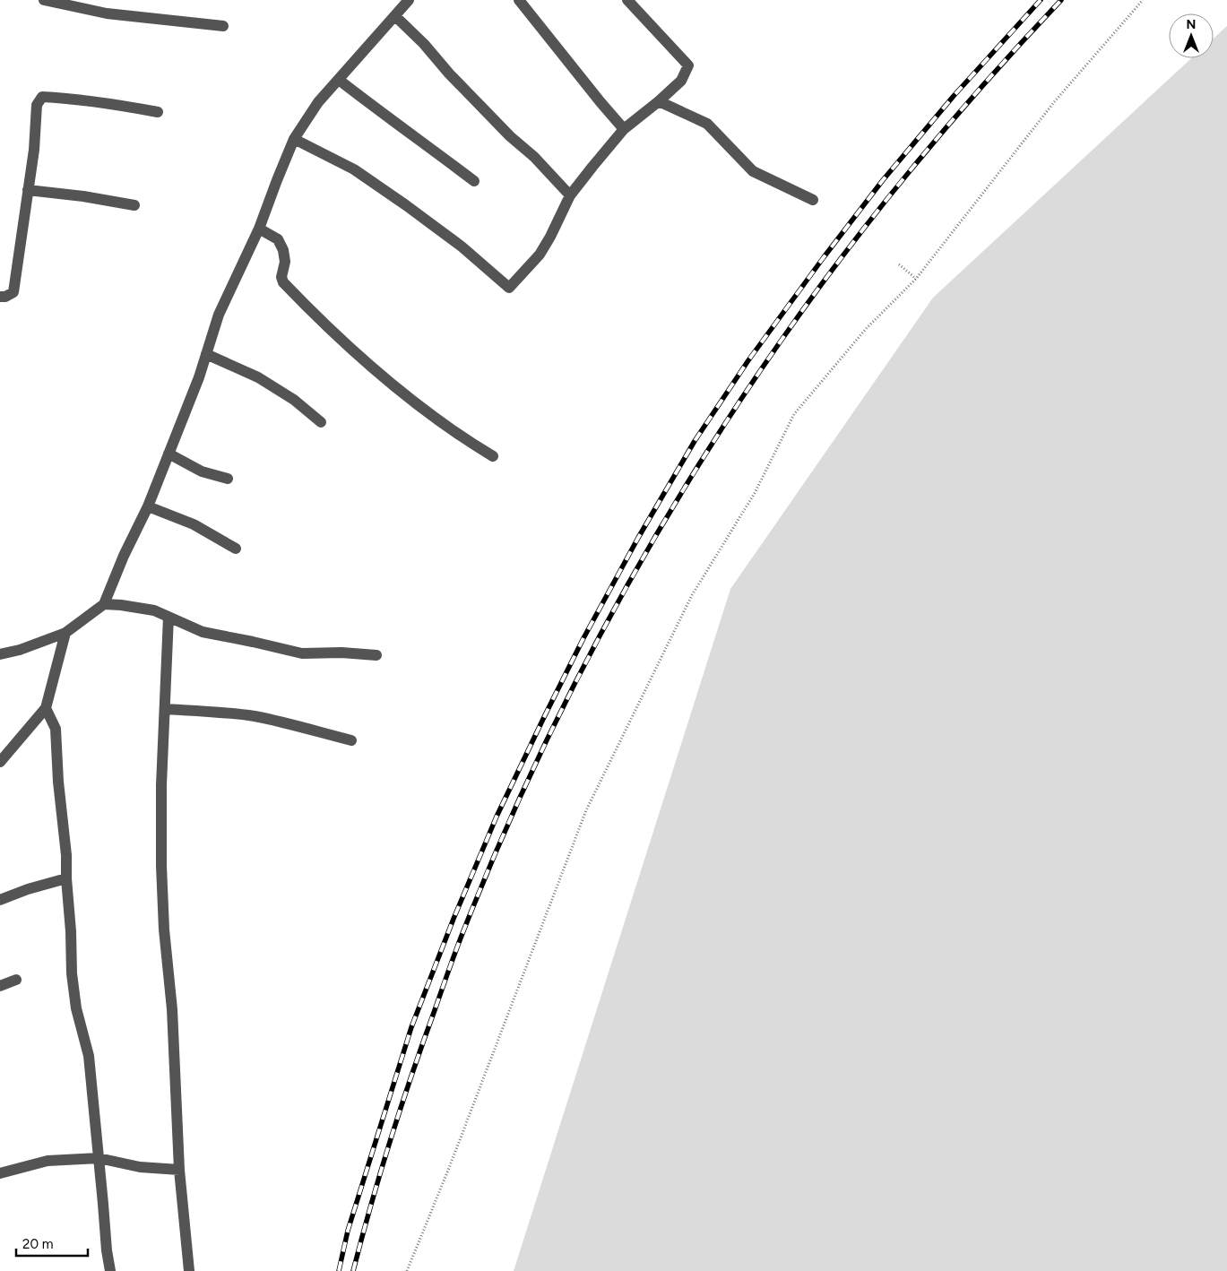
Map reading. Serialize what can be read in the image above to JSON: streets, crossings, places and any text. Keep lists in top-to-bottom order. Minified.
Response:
{"scale_bar":"20 m","north":"top"}
